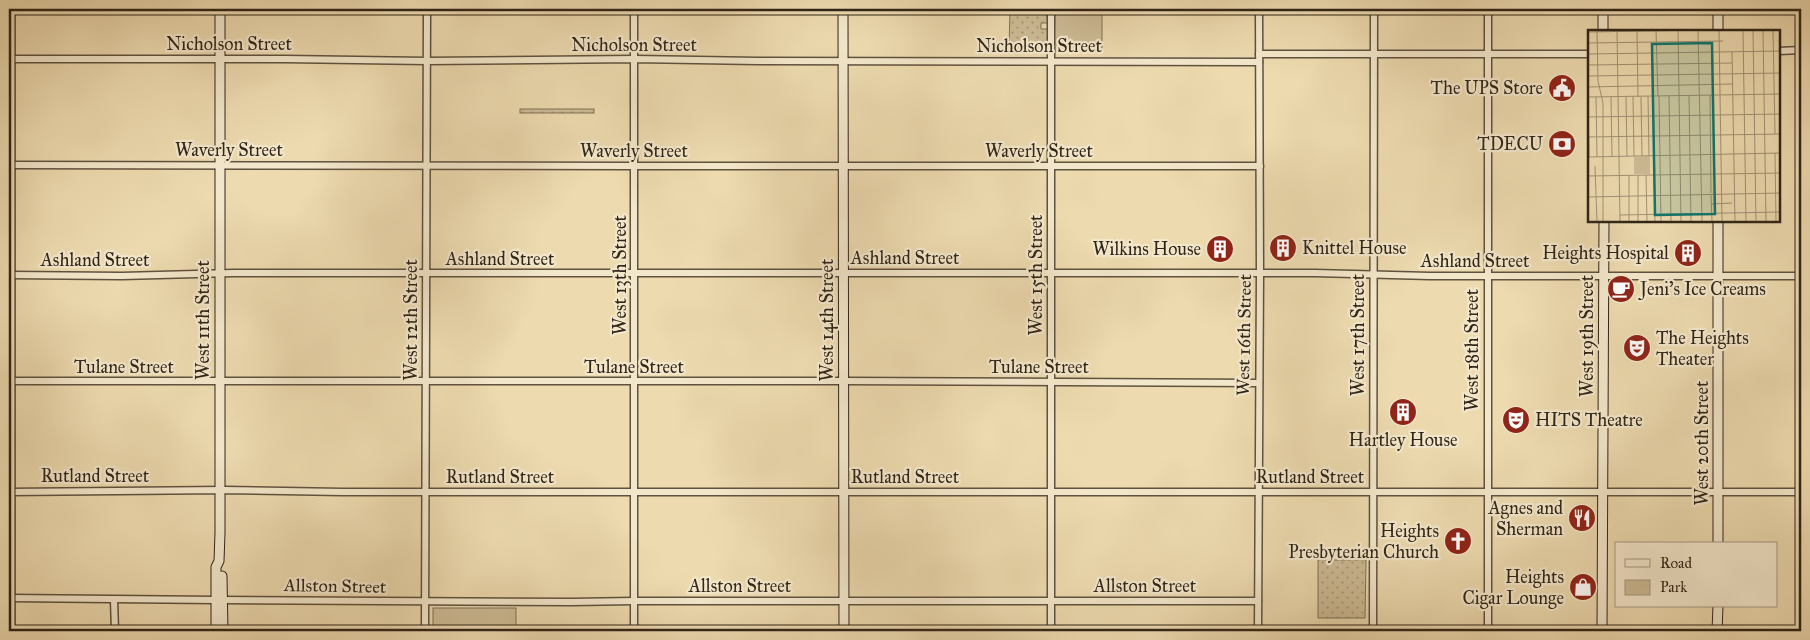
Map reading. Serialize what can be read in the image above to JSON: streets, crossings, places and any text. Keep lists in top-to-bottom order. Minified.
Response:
{"streets":{"street":["Nicholson Street","Waverly Street","Ashland Street","West 13th Street","West 15th Street","West 11th Street","West 12th Street","West 14th Street","West 16th Street","West 17th Street","West 19th Street","West 18th Street","Tulane Street","West 20th Street","Rutland Street","Allston Street"]},"crossings":[["Nicholson Street","West 13th Street"],["Nicholson Street","West 15th Street"],["Nicholson Street","West 11th Street"],["Nicholson Street","West 12th Street"],["Nicholson Street","West 14th Street"],["Nicholson Street","West 16th Street"],["Waverly Street","West 13th Street"],["Waverly Street","West 15th Street"],["Waverly Street","West 11th Street"],["Waverly Street","West 12th Street"],["Waverly Street","West 14th Street"],["Waverly Street","West 16th Street"],["Ashland Street","West 13th Street"],["Ashland Street","West 15th Street"],["Ashland Street","West 11th Street"],["Ashland Street","West 12th Street"],["Ashland Street","West 14th Street"],["Ashland Street","West 16th Street"],["Ashland Street","West 17th Street"],["Ashland Street","West 19th Street"],["Ashland Street","West 18th Street"],["Ashland Street","West 20th Street"],["West 13th Street","Tulane Street"],["West 13th Street","Rutland Street"],["West 13th Street","Allston Street"],["West 15th Street","Tulane Street"],["West 15th Street","Rutland Street"],["West 15th Street","Allston Street"],["West 11th Street","Tulane Street"],["West 11th Street","Rutland Street"],["West 11th Street","Allston Street"],["West 12th Street","Tulane Street"],["West 12th Street","Rutland Street"],["West 12th Street","Allston Street"],["West 14th Street","Tulane Street"],["West 14th Street","Rutland Street"],["West 14th Street","Allston Street"],["West 16th Street","Tulane Street"],["West 16th Street","Rutland Street"],["West 16th Street","Allston Street"],["West 17th Street","Rutland Street"],["West 19th Street","Rutland Street"],["West 18th Street","Rutland Street"],["West 20th Street","Rutland Street"]],"places":{"public building":["The UPS Store"],"bank":["TDECU"],"building":["Knittel House","Wilkins House","Heights Hospital","Hartley House"],"cafe":["Jeni's Ice Creams"],"theatre":["The Heights Theater","HITS Theatre"],"restaurant":["Agnes and Sherman"],"church":["Heights Presbyterian Church"],"shop":["Heights Cigar Lounge"]},"legend":["Road","Park"]}
